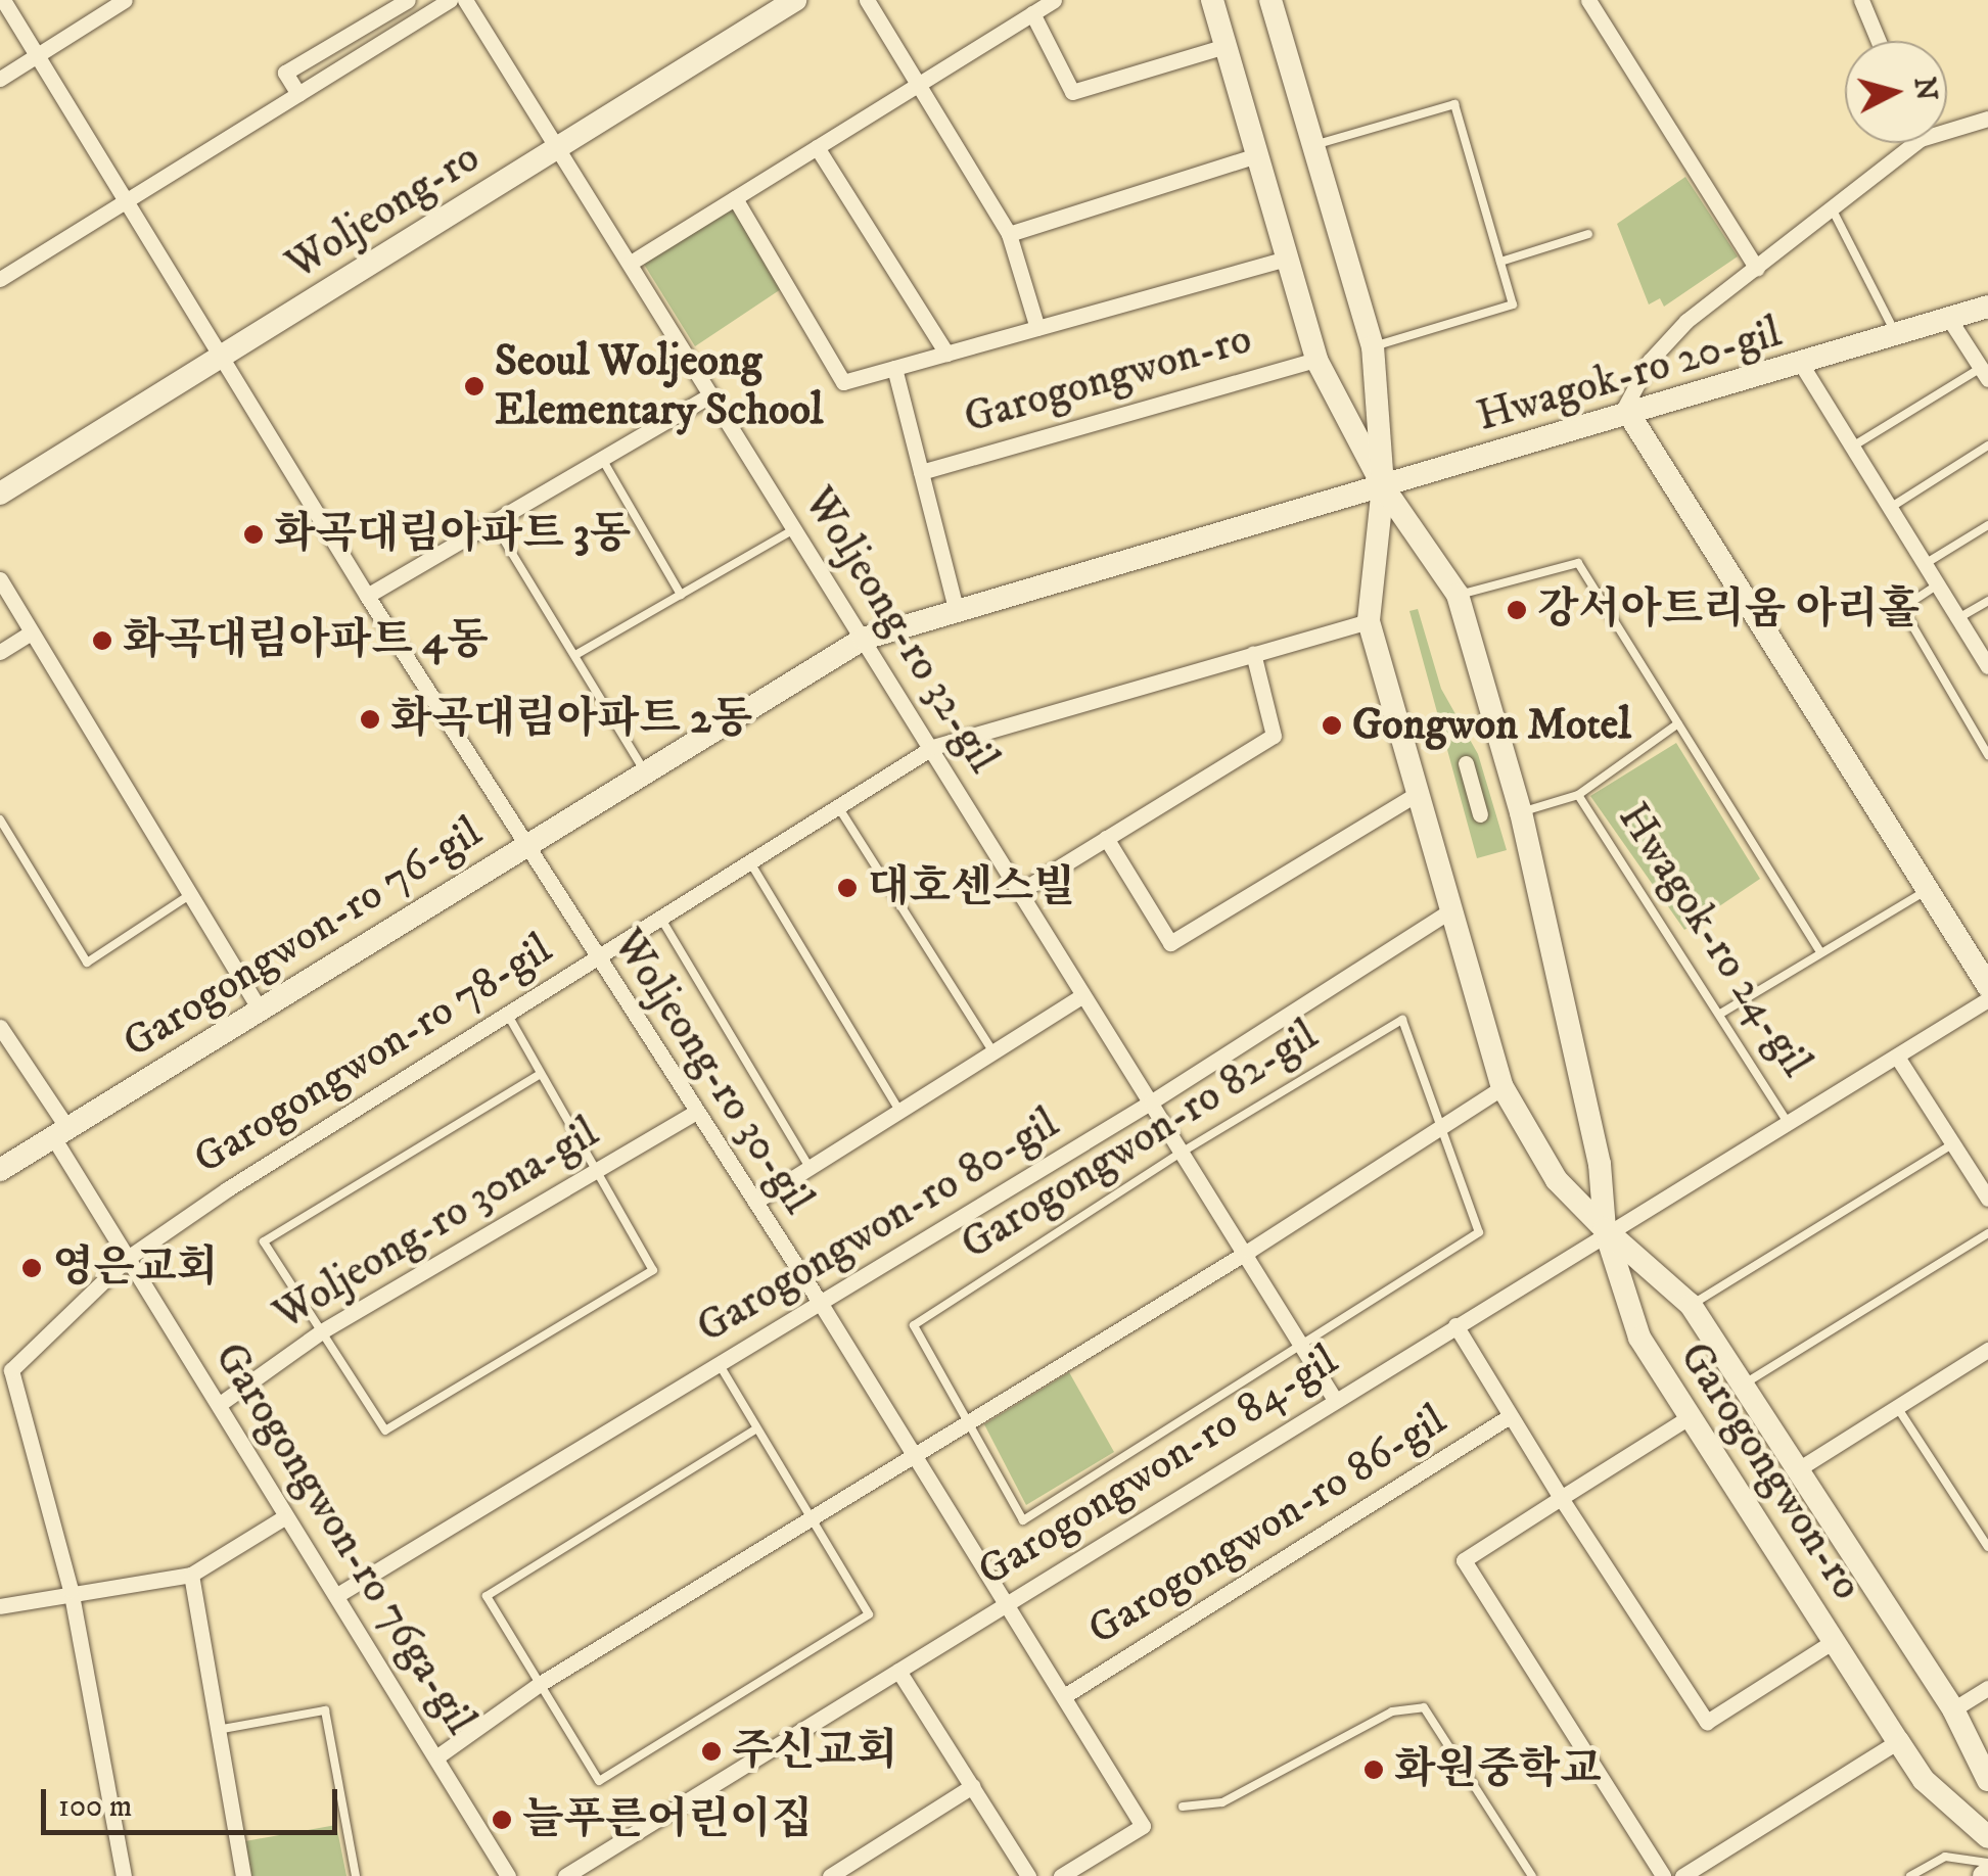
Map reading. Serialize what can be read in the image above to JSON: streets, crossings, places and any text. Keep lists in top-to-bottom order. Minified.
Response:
{"streets":{"main road":["Woljeong-ro","Hwagok-ro 20-gil","Garogongwon-ro","Garogongwon-ro 76-gil"],"street":["Woljeong-ro 32-gil","Hwagok-ro 24-gil","Garogongwon-ro 78-gil","Woljeong-ro 30-gil","Woljeong-ro 30na-gil","Garogongwon-ro 80-gil","Garogongwon-ro 84-gil","Garogongwon-ro 86-gil","Garogongwon-ro 76ga-gil"],"lane":["Garogongwon-ro 82-gil"]},"crossings":[["Woljeong-ro","Woljeong-ro 32-gil"],["Woljeong-ro","Woljeong-ro 30-gil"],["Hwagok-ro 20-gil","Garogongwon-ro"],["Hwagok-ro 20-gil","Garogongwon-ro 76-gil"],["Garogongwon-ro","Garogongwon-ro 76-gil"],["Garogongwon-ro","Hwagok-ro 24-gil"],["Garogongwon-ro","Garogongwon-ro 78-gil"],["Garogongwon-ro","Garogongwon-ro 80-gil"],["Garogongwon-ro","Garogongwon-ro 84-gil"],["Woljeong-ro 32-gil","Garogongwon-ro 76-gil"],["Woljeong-ro 32-gil","Garogongwon-ro 78-gil"],["Woljeong-ro 32-gil","Garogongwon-ro 82-gil"],["Woljeong-ro 32-gil","Garogongwon-ro 80-gil"],["Woljeong-ro 32-gil","Garogongwon-ro 84-gil"],["Garogongwon-ro 76-gil","Woljeong-ro 30-gil"],["Garogongwon-ro 76-gil","Garogongwon-ro 76ga-gil"],["Hwagok-ro 24-gil","Garogongwon-ro 84-gil"],["Garogongwon-ro 78-gil","Woljeong-ro 30-gil"],["Garogongwon-ro 78-gil","Garogongwon-ro 76ga-gil"],["Woljeong-ro 30-gil","Woljeong-ro 30na-gil"],["Woljeong-ro 30-gil","Garogongwon-ro 80-gil"],["Woljeong-ro 30-gil","Garogongwon-ro 84-gil"],["Woljeong-ro 30-gil","Garogongwon-ro 86-gil"],["Woljeong-ro 30na-gil","Garogongwon-ro 76ga-gil"],["Garogongwon-ro 80-gil","Garogongwon-ro 76ga-gil"]],"places":["Seoul Woljeong Elementary School","화곡대림아파트 3동","강서아트리움 아리홀","화곡대림아파트 4동","화곡대림아파트 2동","Gongwon Motel","대호센스빌","영은교회","주신교회","화원중학교","늘푸른어린이집"],"scale_bar":"100 m","north":"right"}
